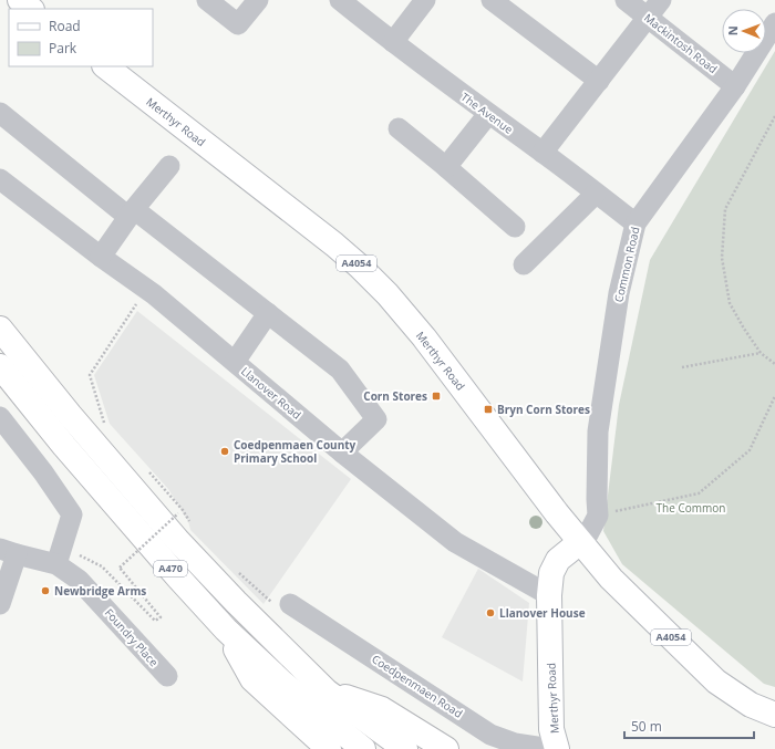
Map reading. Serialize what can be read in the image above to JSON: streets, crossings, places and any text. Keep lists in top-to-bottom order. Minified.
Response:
{"streets":{"main road":["Merthyr Road","A4054","A470"],"street":["Mackintosh Road","The Avenue","Common Road","Llanover Road","Foundry Place","Coedpenmaen Road"]},"crossings":[["Mackintosh Road","Common Road"],["The Avenue","Common Road"],["Merthyr Road","A4054"],["Merthyr Road","Common Road"],["Merthyr Road","Llanover Road"],["A4054","Common Road"]],"parks":["The Common"],"places":{"transit":["Corn Stores","Bryn Corn Stores"],"other":["Coedpenmaen County Primary School","Newbridge Arms","Llanover House"]},"legend":["Road","Park"],"scale_bar":"50 m","north":"left"}
